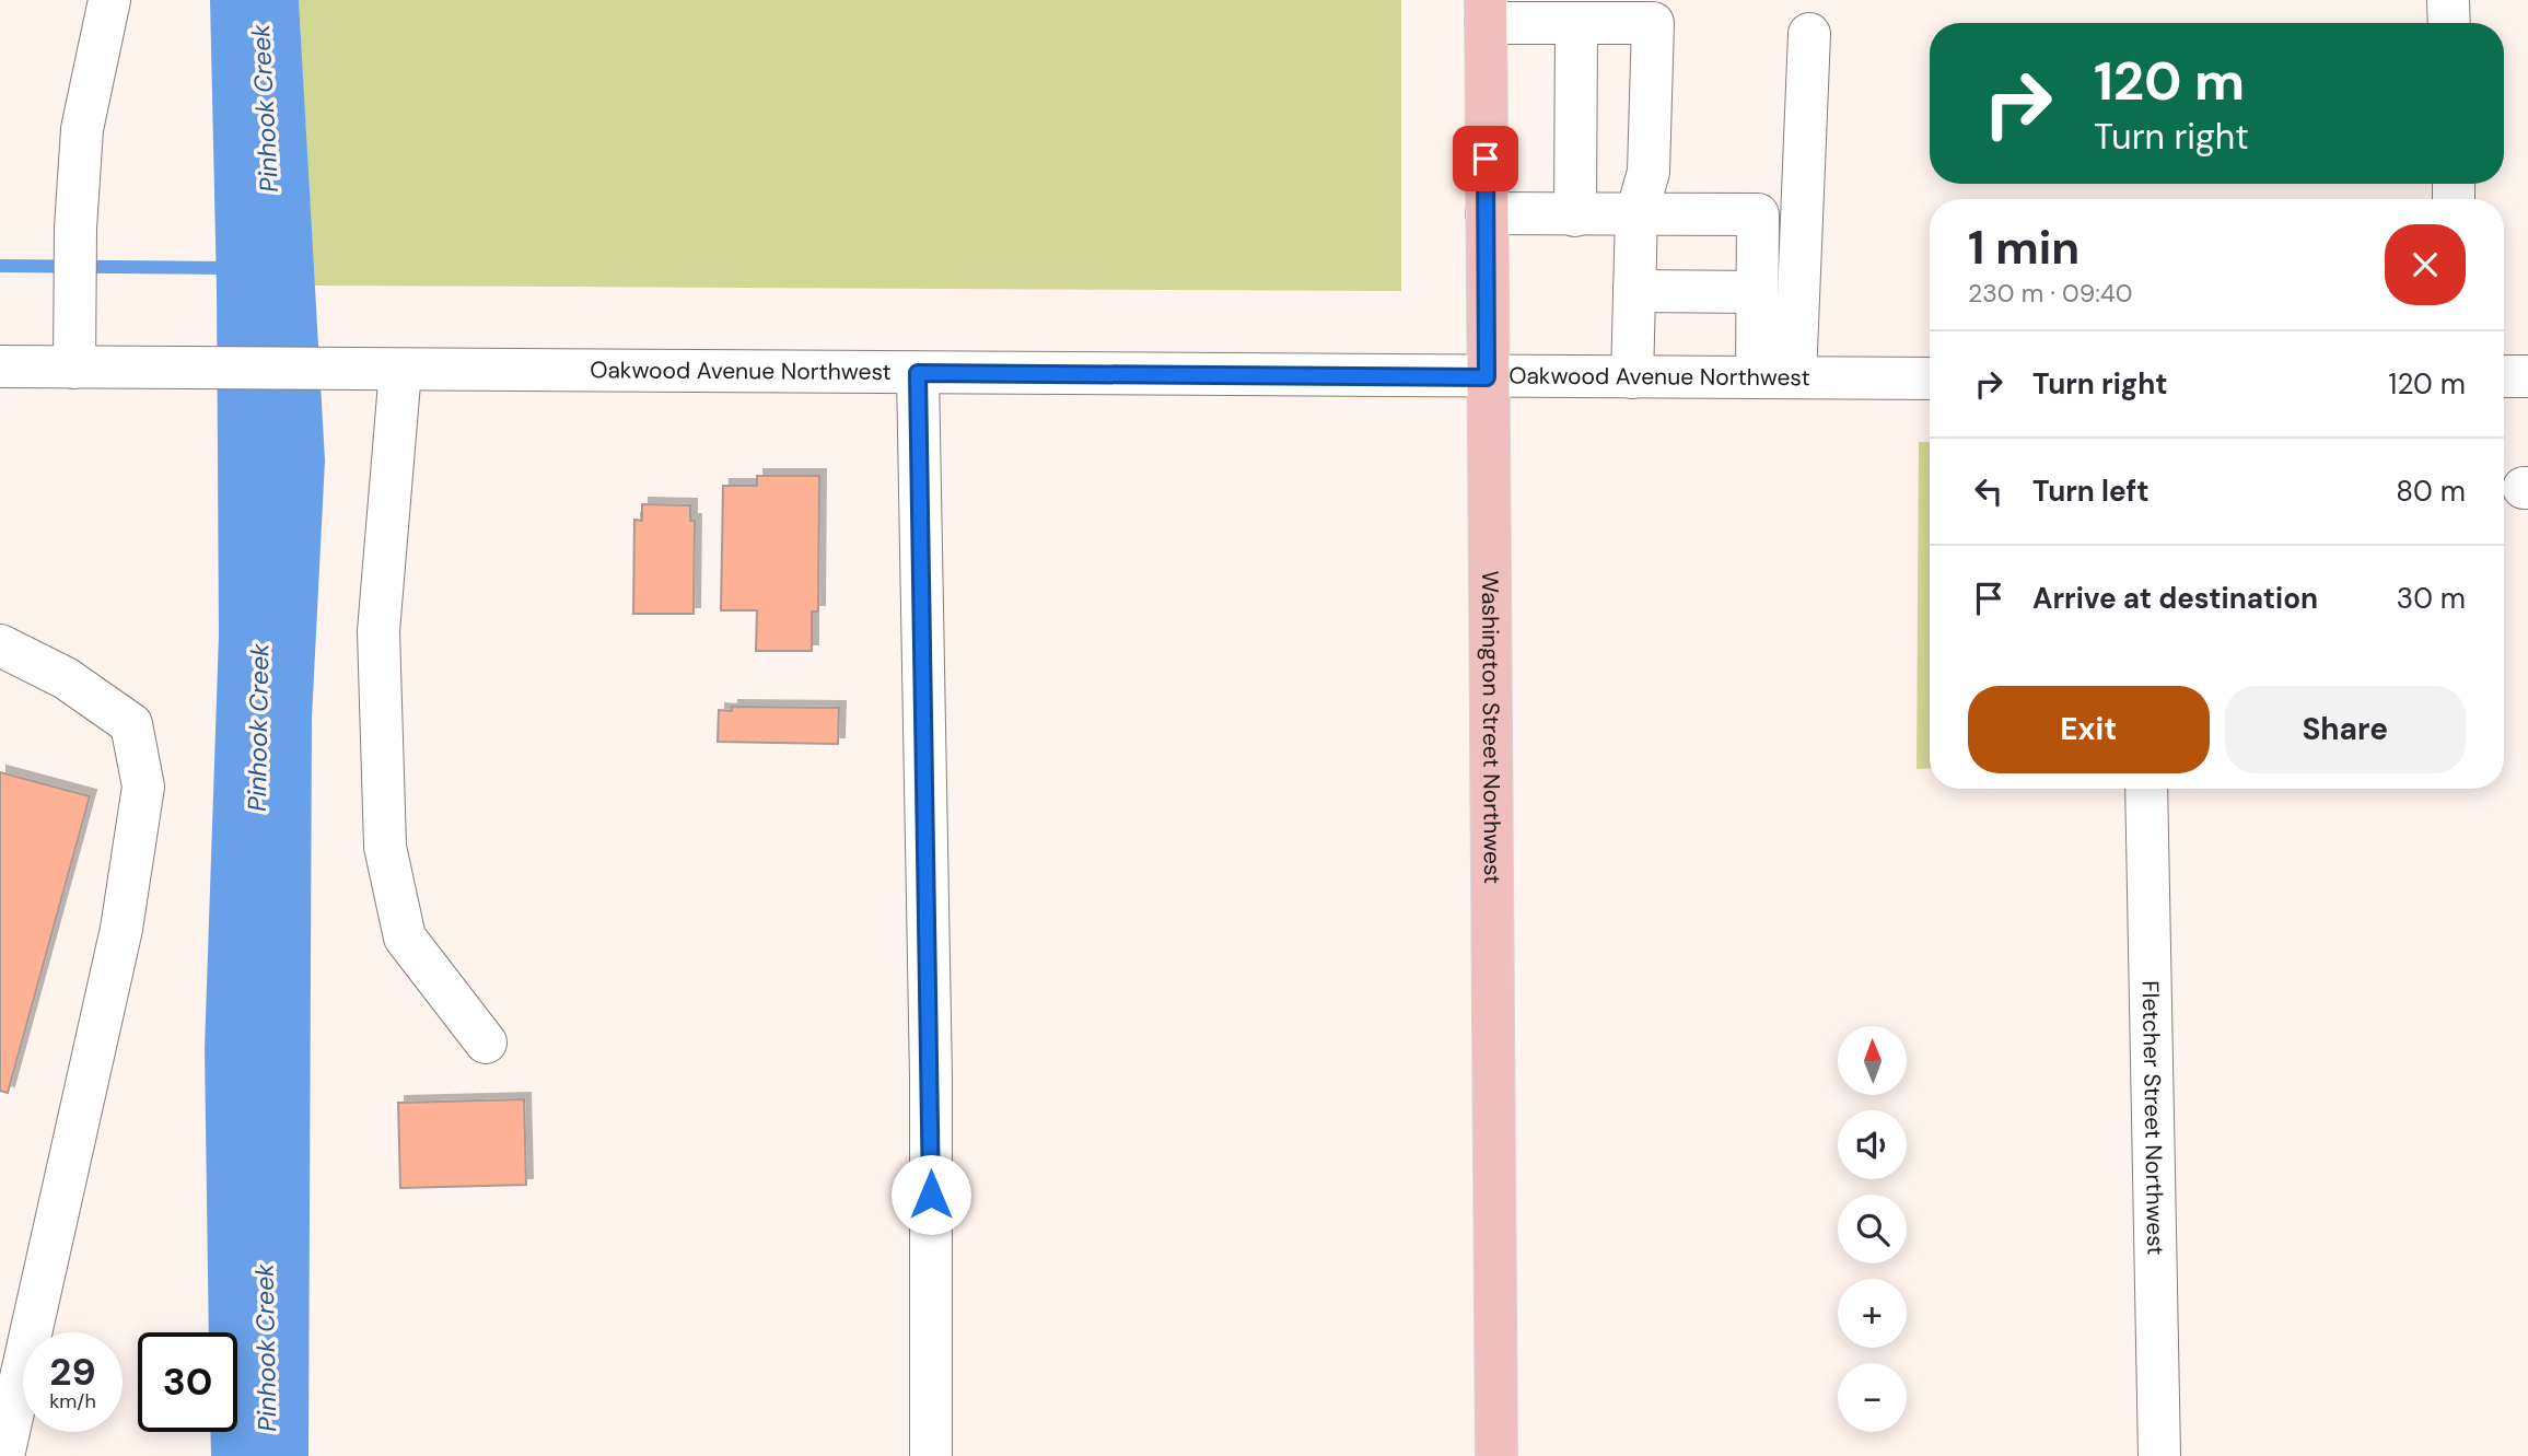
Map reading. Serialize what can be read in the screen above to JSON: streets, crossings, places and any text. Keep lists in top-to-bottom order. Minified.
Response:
{"streets":{"main road":["Washington Street Northwest"],"street":["Oakwood Avenue Northwest","Fletcher Street Northwest"]},"crossings":[["Oakwood Avenue Northwest","Washington Street Northwest"]],"water":["Pinhook Creek"],"north":"top","page":{"turn":["120 m","Turn right"],"heading":["1 min","230 m · 09:40"],"list":[{"name":"Turn right","value":"120 m"},{"name":"Turn left","value":"80 m"},{"name":"Arrive at destination","value":"30 m"}],"buttons":["Exit","Share"],"map_buttons":["+","−"],"speed":"29 km/h","limit":"30"}}
